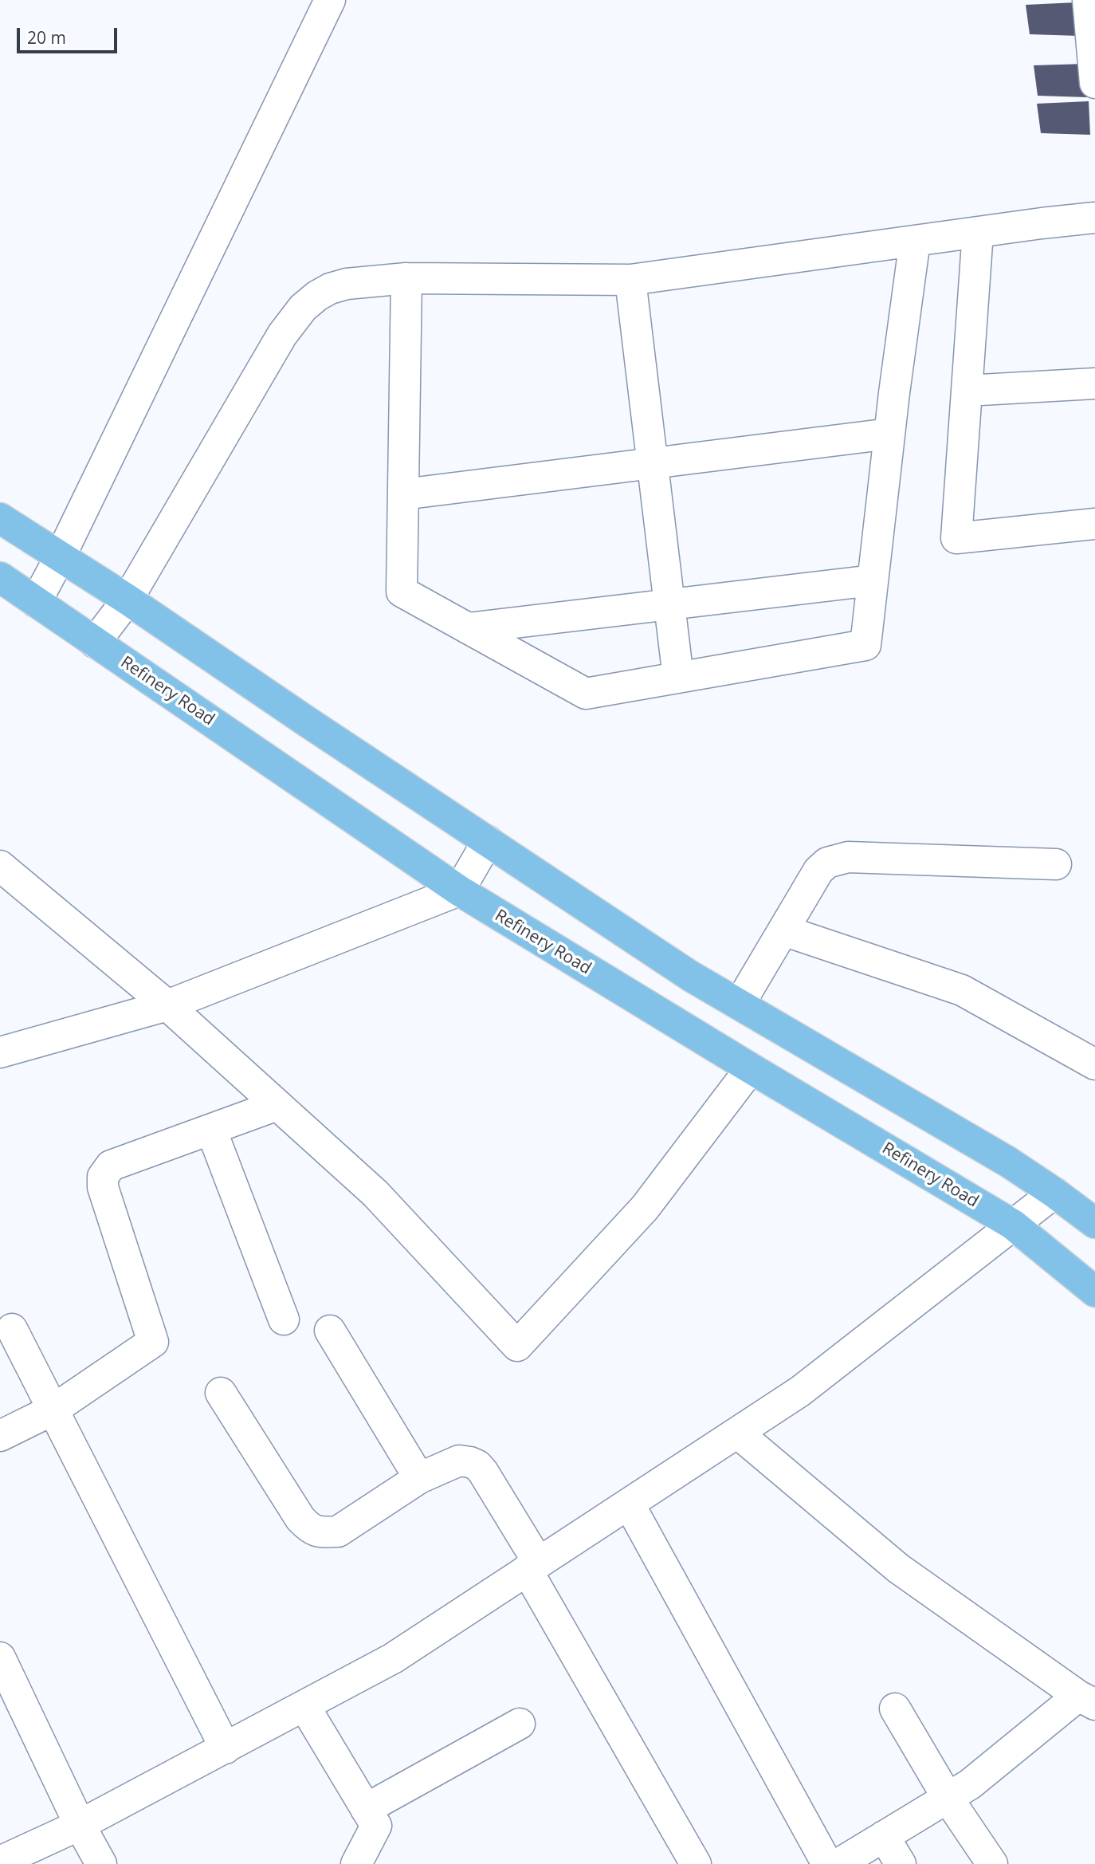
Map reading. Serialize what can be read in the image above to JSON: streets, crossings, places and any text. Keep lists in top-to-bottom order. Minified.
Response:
{"streets":{"main road":["Refinery Road"]},"scale_bar":"20 m"}
